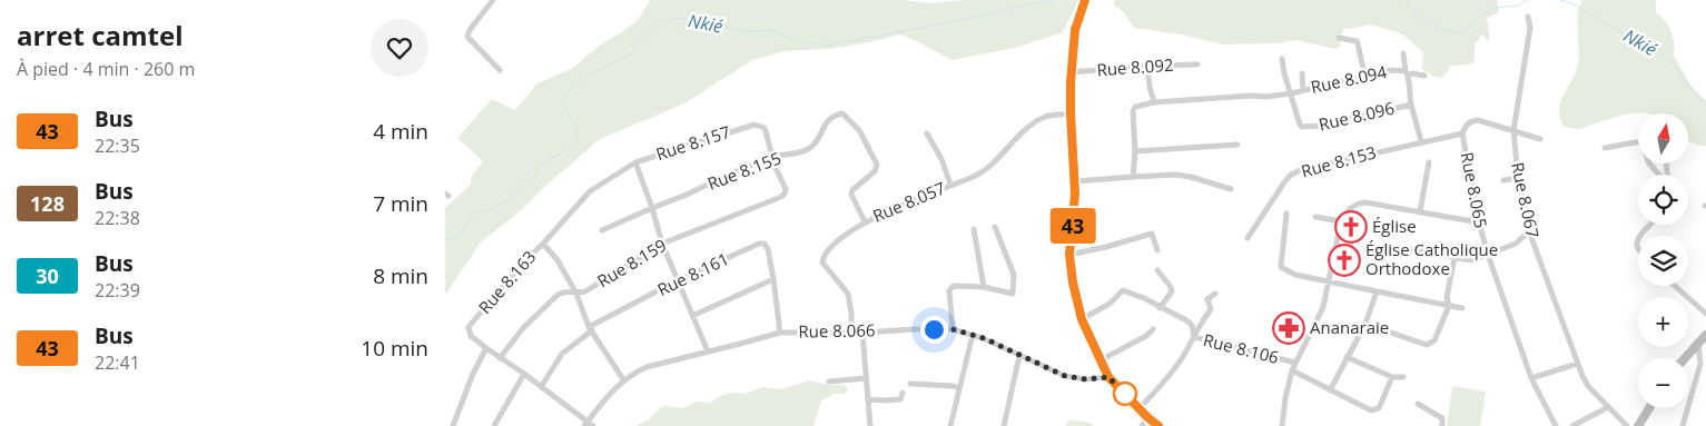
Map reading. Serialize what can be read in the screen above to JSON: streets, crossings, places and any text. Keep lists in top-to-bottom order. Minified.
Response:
{"streets":{"street":["Rue 8.092","Rue 8.094","Rue 8.096","Rue 8.157","Rue 8.153","Rue 8.155","Rue 8.065","Rue 8.067","Rue 8.057","Rue 8.159","Rue 8.161","Rue 8.163","Rue 8.066","Rue 8.106"]},"crossings":[["Rue 8.094","Rue 8.096"],["Rue 8.096","Rue 8.153"],["Rue 8.157","Rue 8.155"],["Rue 8.157","Rue 8.159"],["Rue 8.153","Rue 8.065"],["Rue 8.155","Rue 8.057"],["Rue 8.155","Rue 8.159"],["Rue 8.065","Rue 8.067"],["Rue 8.057","Rue 8.066"],["Rue 8.159","Rue 8.163"],["Rue 8.161","Rue 8.163"],["Rue 8.163","Rue 8.066"]],"water":["Nkié"],"places":{"church":["Église","Église Catholique Orthodoxe"],"pharmacy":["Ananaraie"]},"lines":["bus line 43"],"north":"top","page":{"heading":["arret camtel","À pied · 4 min · 260 m"],"on_map":"43","list":[{"mark":"43","name":"Bus","note":"22:35","value":"4 min"},{"mark":"128","name":"Bus","note":"22:38","value":"7 min"},{"mark":"30","name":"Bus","note":"22:39","value":"8 min"},{"mark":"43","name":"Bus","note":"22:41","value":"10 min"}],"map_buttons":["+","−"]}}
